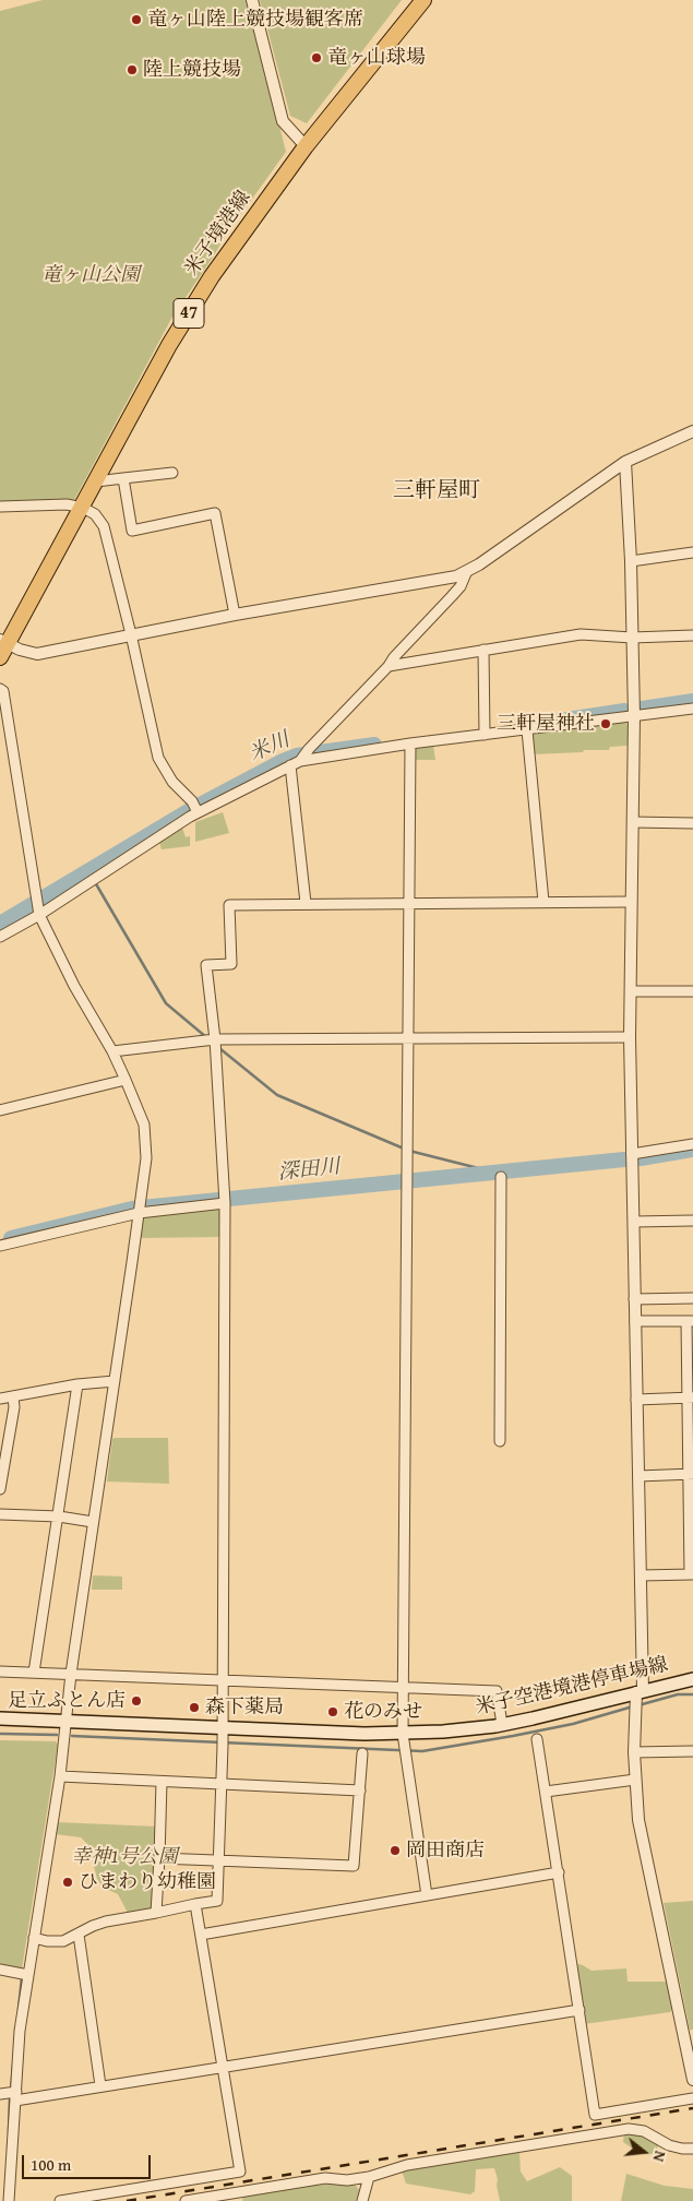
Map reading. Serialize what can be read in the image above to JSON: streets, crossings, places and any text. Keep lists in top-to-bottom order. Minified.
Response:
{"streets":{"main road":["米子境港線","47","米子空港境港停車場線"]},"districts":["三軒屋町"],"water":["米川","深田川"],"parks":["竜ヶ山公園","幸神1号公園"],"places":["竜ヶ山陸上競技場観客席","竜ヶ山球場","陸上競技場","三軒屋神社","足立ふとん店","森下薬局","花のみせ","岡田商店","ひまわり幼稚園"],"scale_bar":"100 m","north":"right"}
